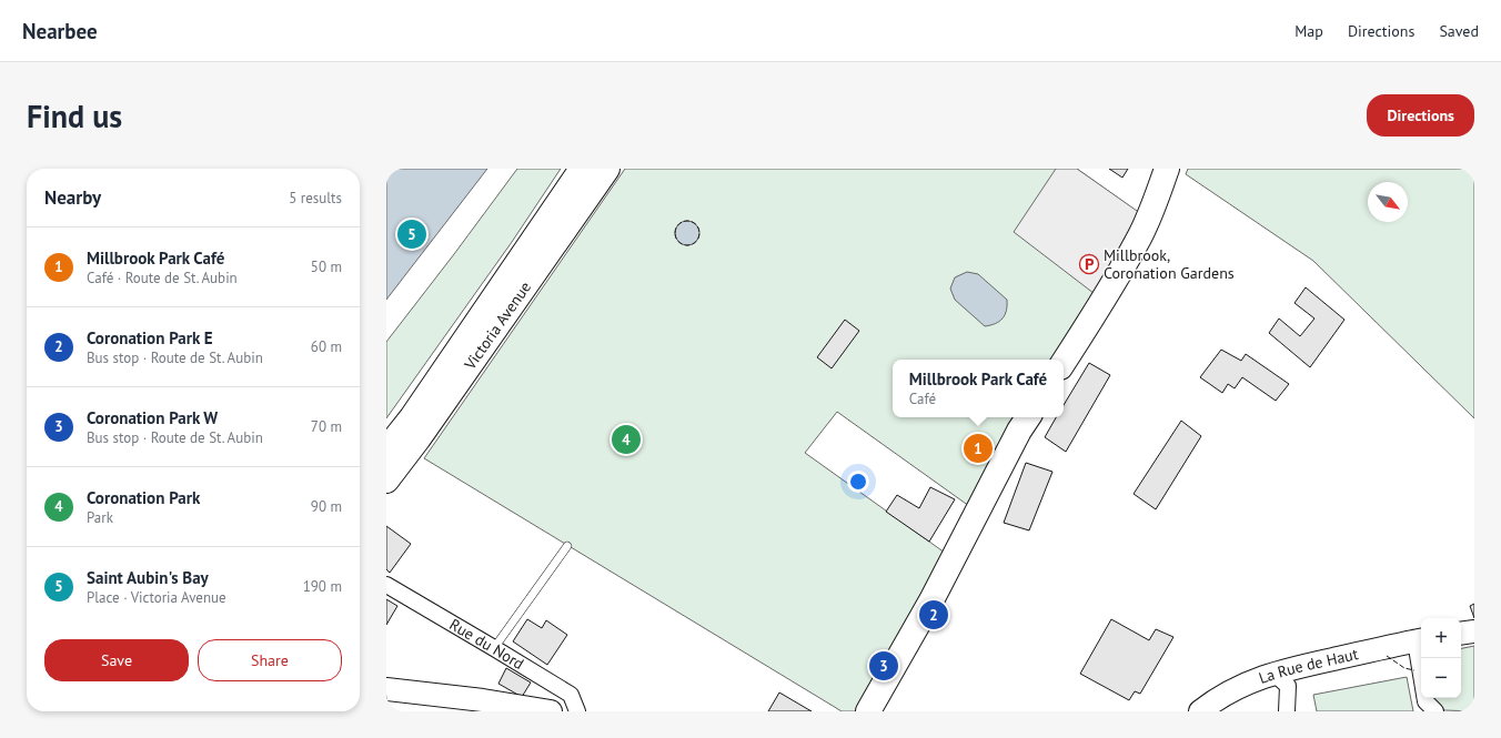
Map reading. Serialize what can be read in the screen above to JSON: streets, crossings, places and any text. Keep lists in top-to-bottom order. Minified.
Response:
{"streets":{"main road":["Victoria Avenue","La Rue de Haut"],"street":["Rue du Nord"]},"places":{"parking":["Millbrook, Coronation Gardens"]},"north":"bottom right","page":{"header":"Nearbee","nav":["Map","Directions","Saved"],"buttons":["Directions",["Save","Share"]],"title":"Find us","heading":["Nearby","5 results"],"pins":["5","4","1","2","3"],"list":[{"mark":"1","name":"Millbrook Park Café","note":"Café · Route de St. Aubin","value":"50 m"},{"mark":"2","name":"Coronation Park E","note":"Bus stop · Route de St. Aubin","value":"60 m"},{"mark":"3","name":"Coronation Park W","note":"Bus stop · Route de St. Aubin","value":"70 m"},{"mark":"4","name":"Coronation Park","note":"Park","value":"90 m"},{"mark":"5","name":"Saint Aubin's Bay","note":"Place · Victoria Avenue","value":"190 m"}],"popup":["Millbrook Park Café","Café"],"map_buttons":["+","−"]}}
